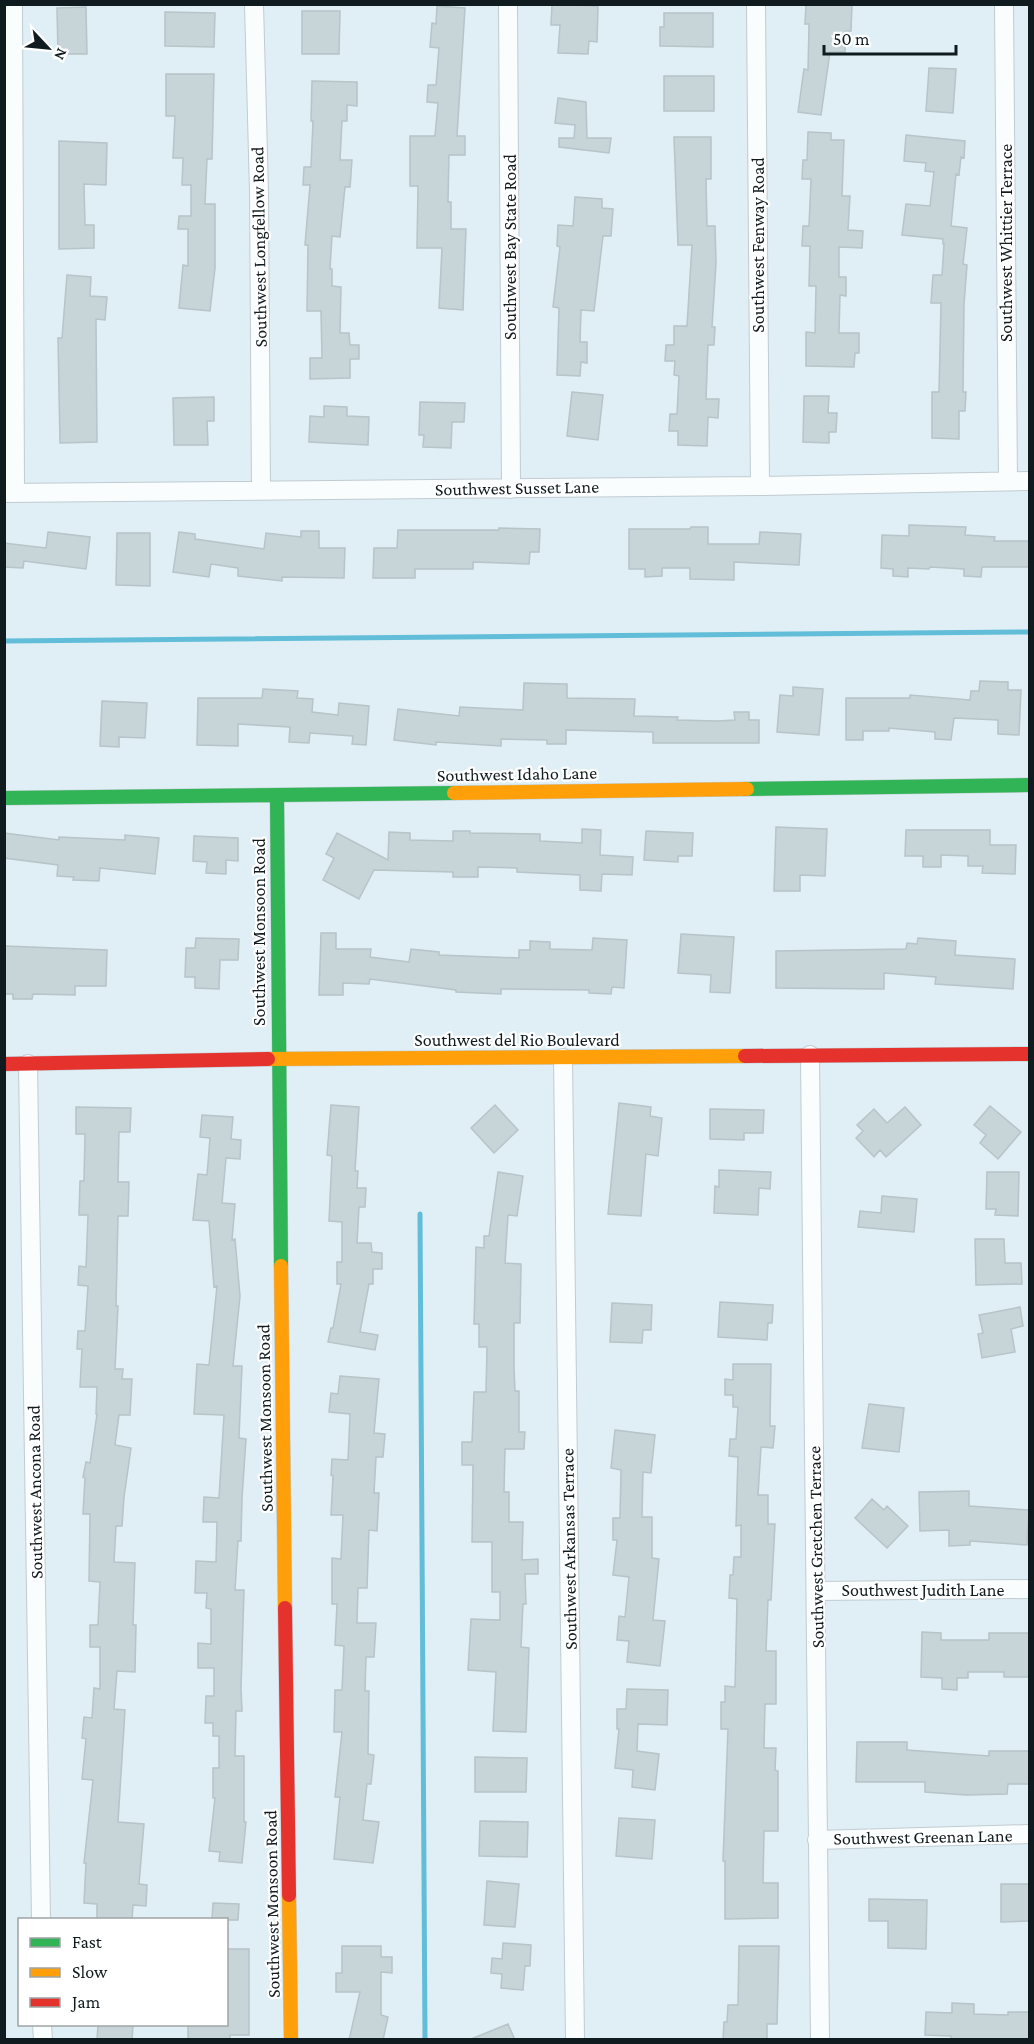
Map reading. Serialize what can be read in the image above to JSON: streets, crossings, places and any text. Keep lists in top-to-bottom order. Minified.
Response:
{"streets":{"street":["Southwest Whittier Terrace","Southwest Fenway Road","Southwest Longfellow Road","Southwest Bay State Road","Southwest Susset Lane","Southwest Idaho Lane","Southwest Monsoon Road","Southwest del Rio Boulevard","Southwest Ancona Road","Southwest Gretchen Terrace","Southwest Arkansas Terrace","Southwest Judith Lane","Southwest Greenan Lane"]},"crossings":[["Southwest Whittier Terrace","Southwest Susset Lane"],["Southwest Fenway Road","Southwest Susset Lane"],["Southwest Longfellow Road","Southwest Susset Lane"],["Southwest Bay State Road","Southwest Susset Lane"],["Southwest Idaho Lane","Southwest Monsoon Road"],["Southwest Monsoon Road","Southwest del Rio Boulevard"],["Southwest del Rio Boulevard","Southwest Ancona Road"],["Southwest del Rio Boulevard","Southwest Gretchen Terrace"],["Southwest del Rio Boulevard","Southwest Arkansas Terrace"],["Southwest Gretchen Terrace","Southwest Judith Lane"],["Southwest Gretchen Terrace","Southwest Greenan Lane"]],"legend":["Fast","Slow","Jam"],"scale_bar":"50 m","north":"bottom right"}
